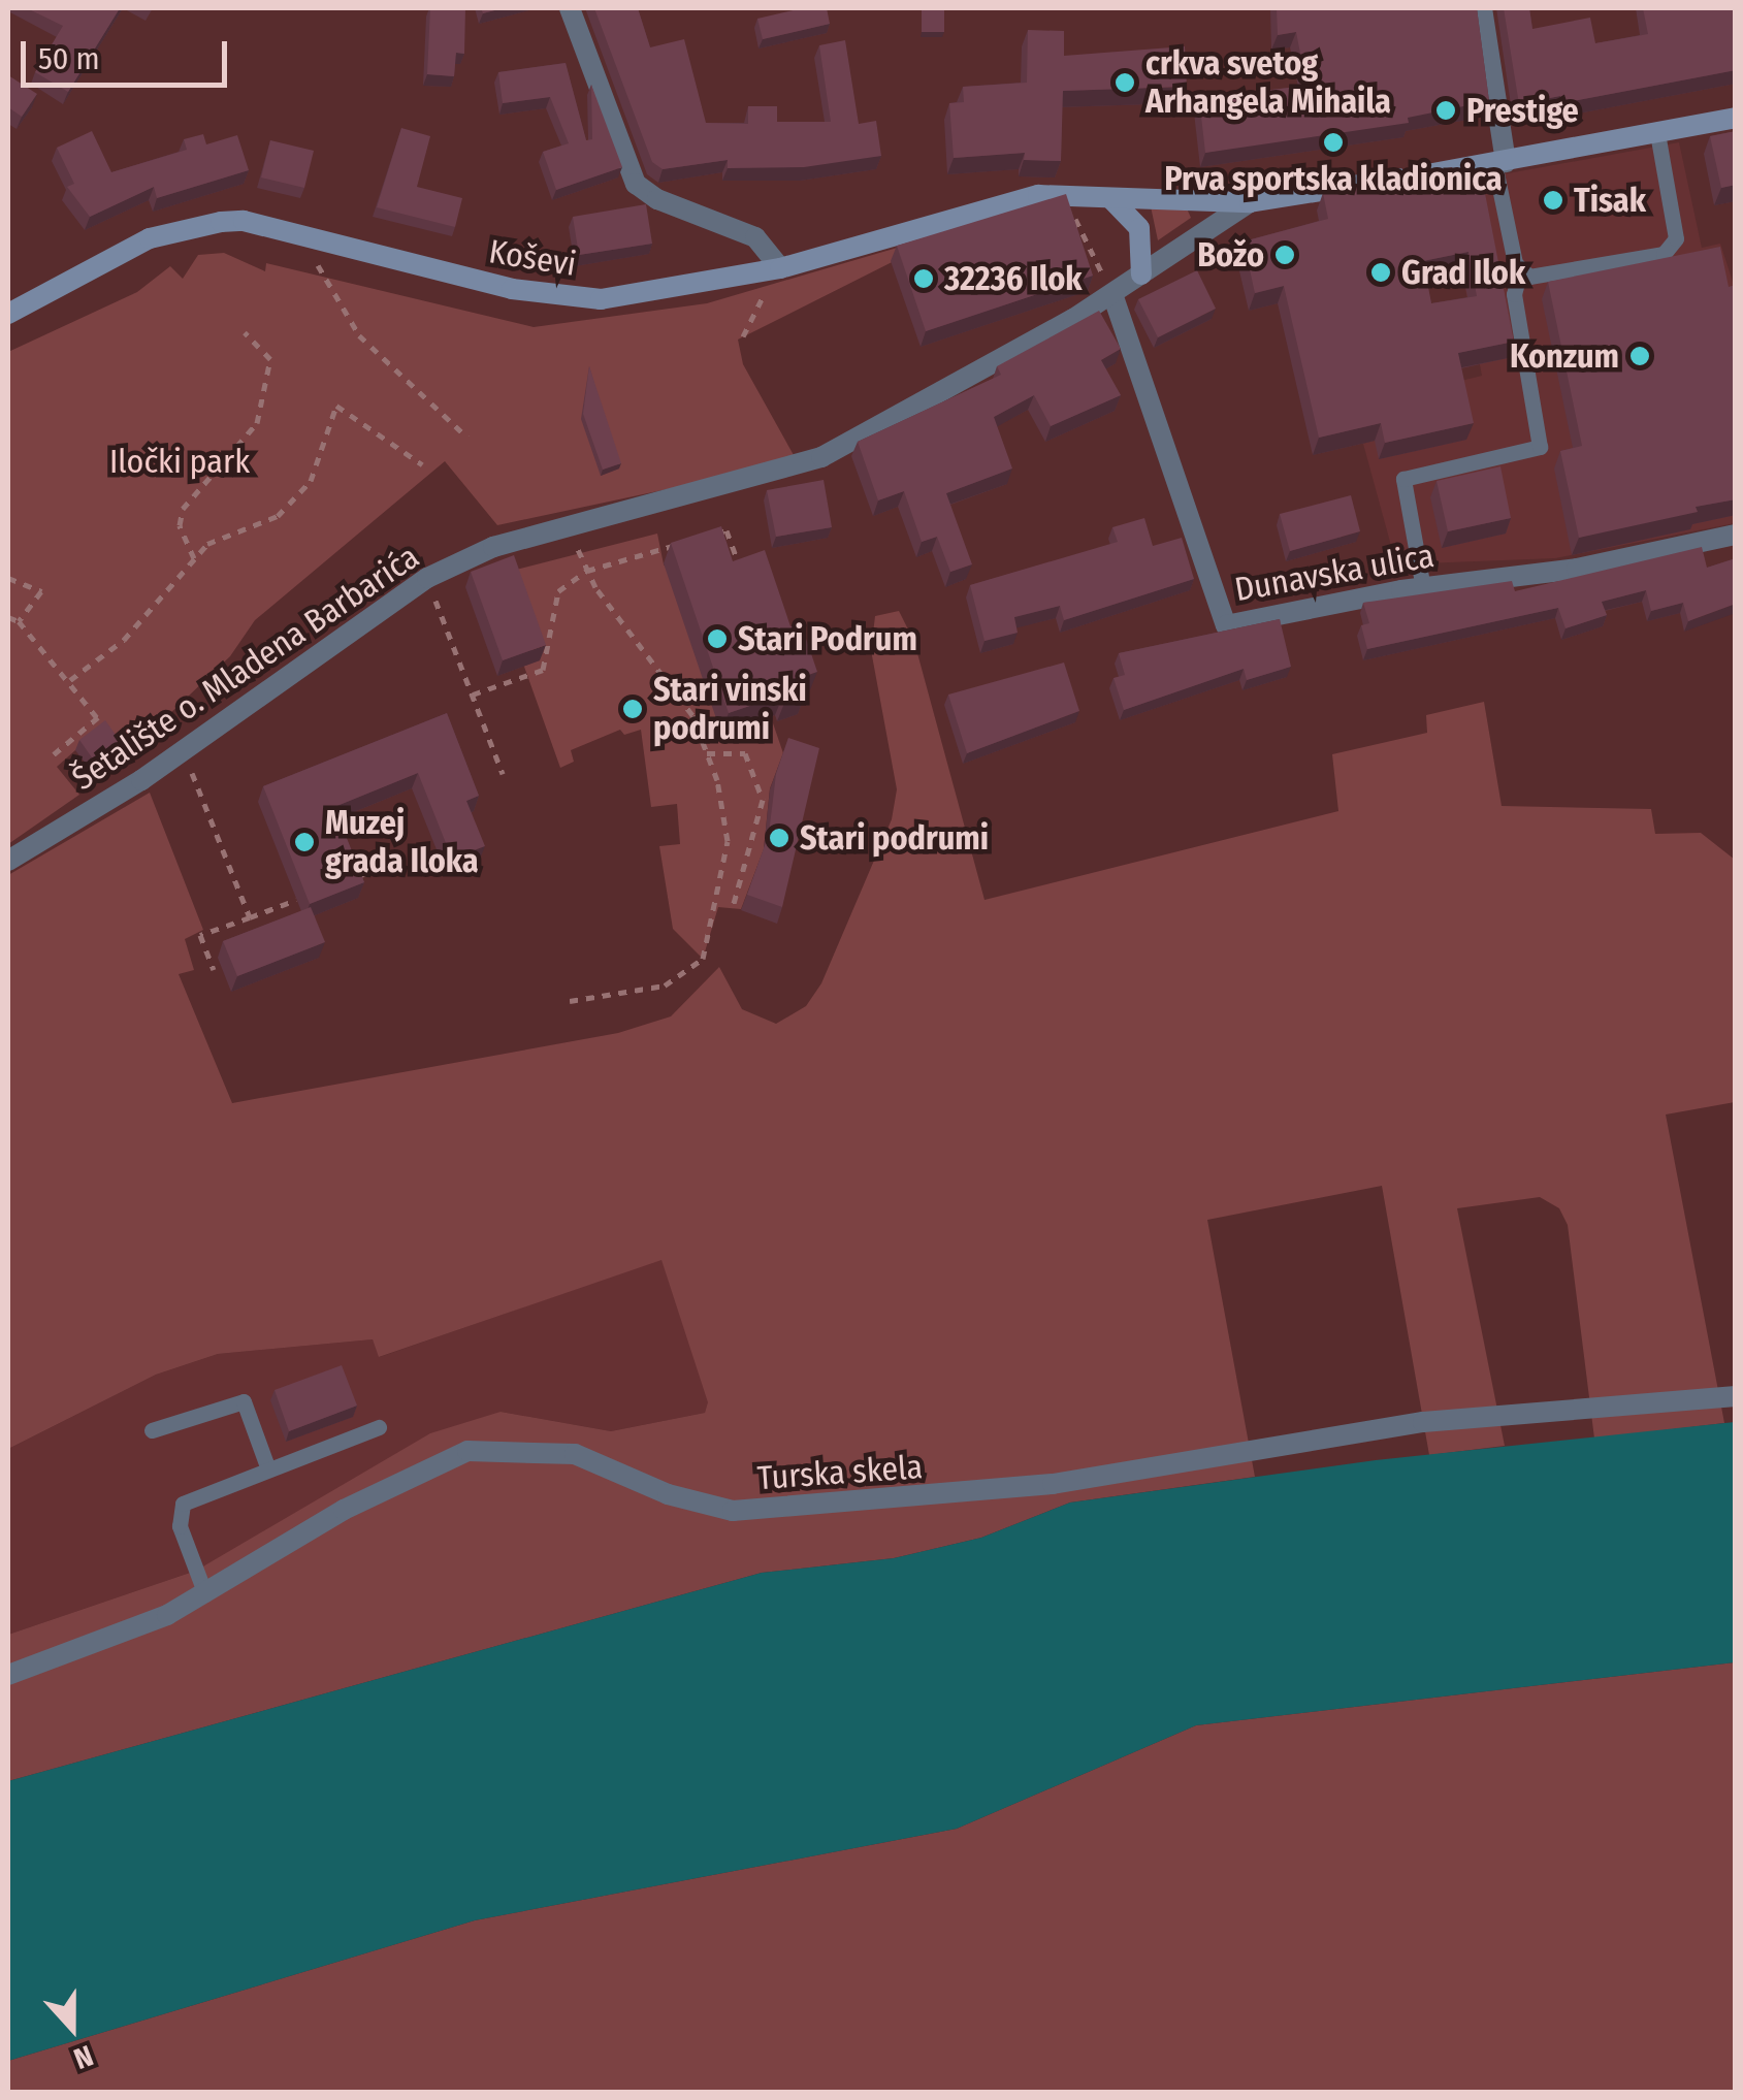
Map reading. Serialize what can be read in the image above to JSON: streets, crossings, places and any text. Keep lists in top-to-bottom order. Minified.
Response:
{"streets":{"main road":["Koševi"],"street":["Dunavska ulica","Šetalište o. Mladena Barbarića","Turska skela"]},"crossings":[["Koševi","Šetalište o. Mladena Barbarića"],["Dunavska ulica","Šetalište o. Mladena Barbarića"]],"parks":["Iločki park"],"places":["crkva svetog Arhangela Mihaila","Prestige","Prva sportska kladionica","Tisak","Božo","Grad Ilok","32236 Ilok","Konzum","Stari Podrum","Stari vinski podrumi","Stari podrumi","Muzej grada Iloka"],"scale_bar":"50 m","north":"bottom"}
